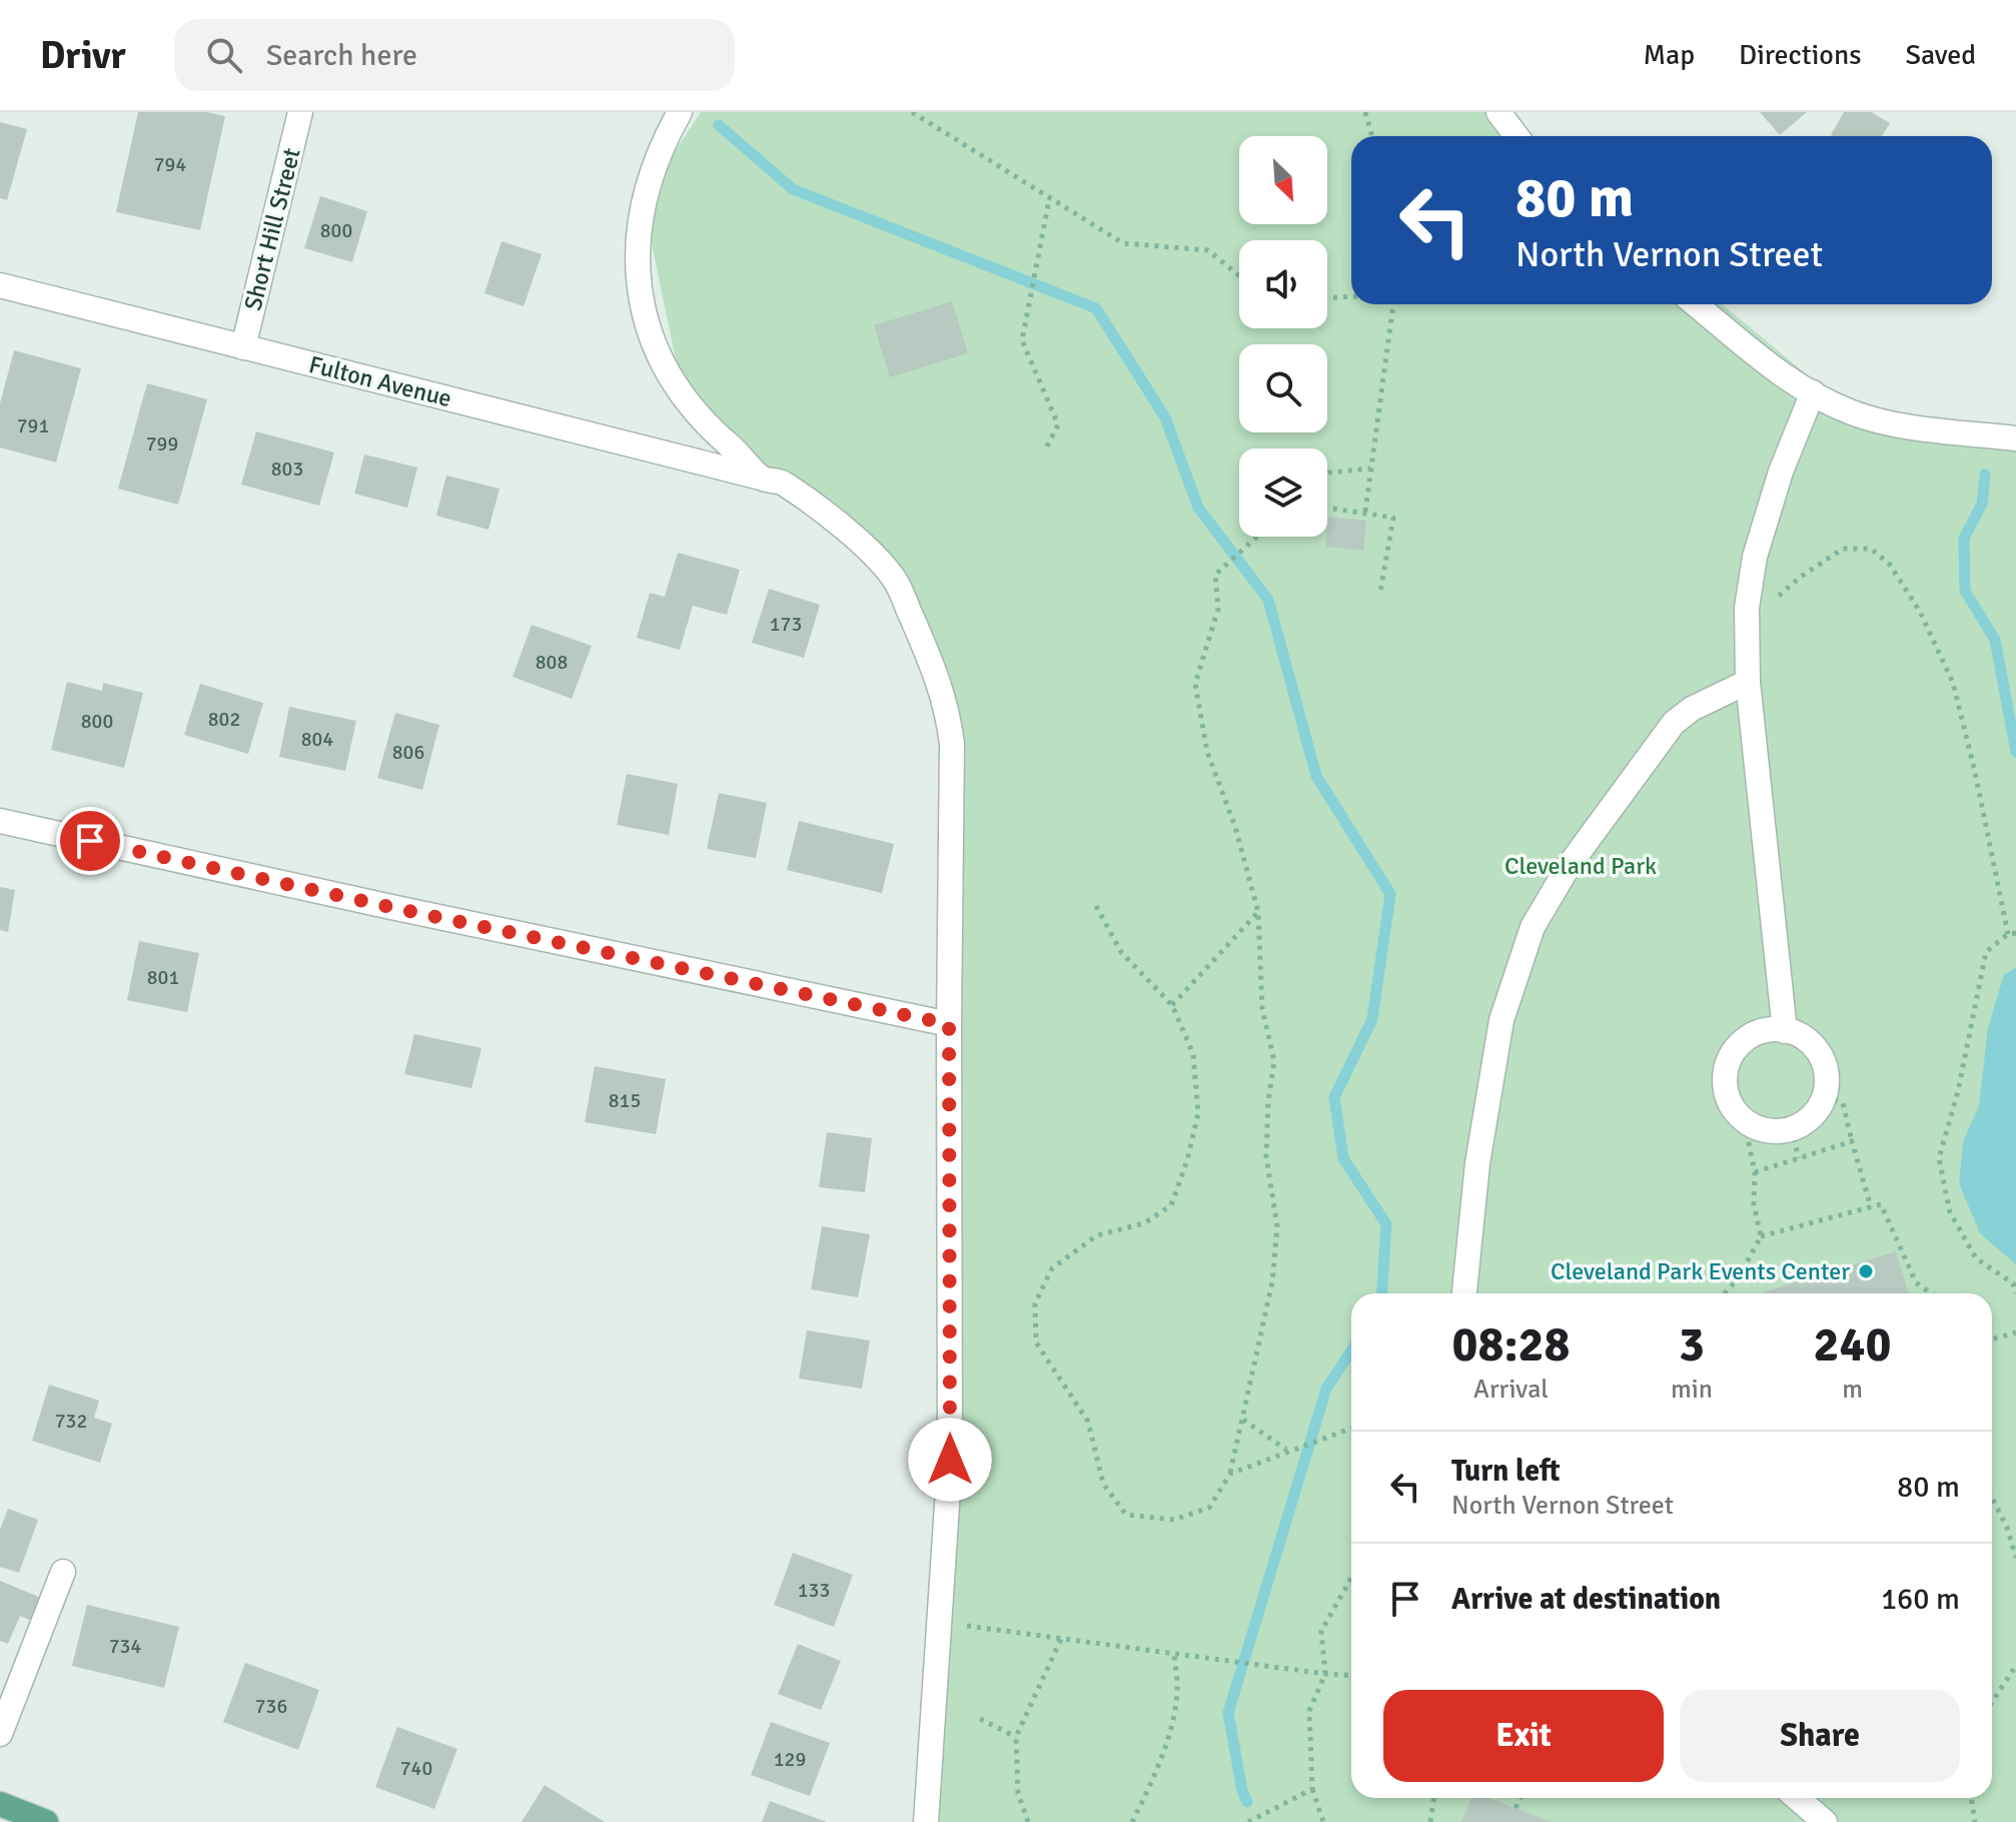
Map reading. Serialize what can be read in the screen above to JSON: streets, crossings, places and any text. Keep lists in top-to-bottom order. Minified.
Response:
{"streets":{"street":["Short Hill Street","Fulton Avenue"]},"crossings":[["Short Hill Street","Fulton Avenue"]],"parks":["Cleveland Park"],"places":["Cleveland Park Events Center"],"house_numbers":["794","800","791","799","803","173","808","802","800","804","806","801","815","732","133","734","736","129","740"],"north":"bottom right","page":{"header":"Drivr","search":"Search here","nav":["Map","Directions","Saved"],"turn":["80 m","North Vernon Street"],"eta":["08:28","Arrival","3","min","240","m"],"list":[{"name":"Turn left","note":"North Vernon Street","value":"80 m"},{"name":"Arrive at destination","value":"160 m"}],"buttons":["Exit","Share"]}}
